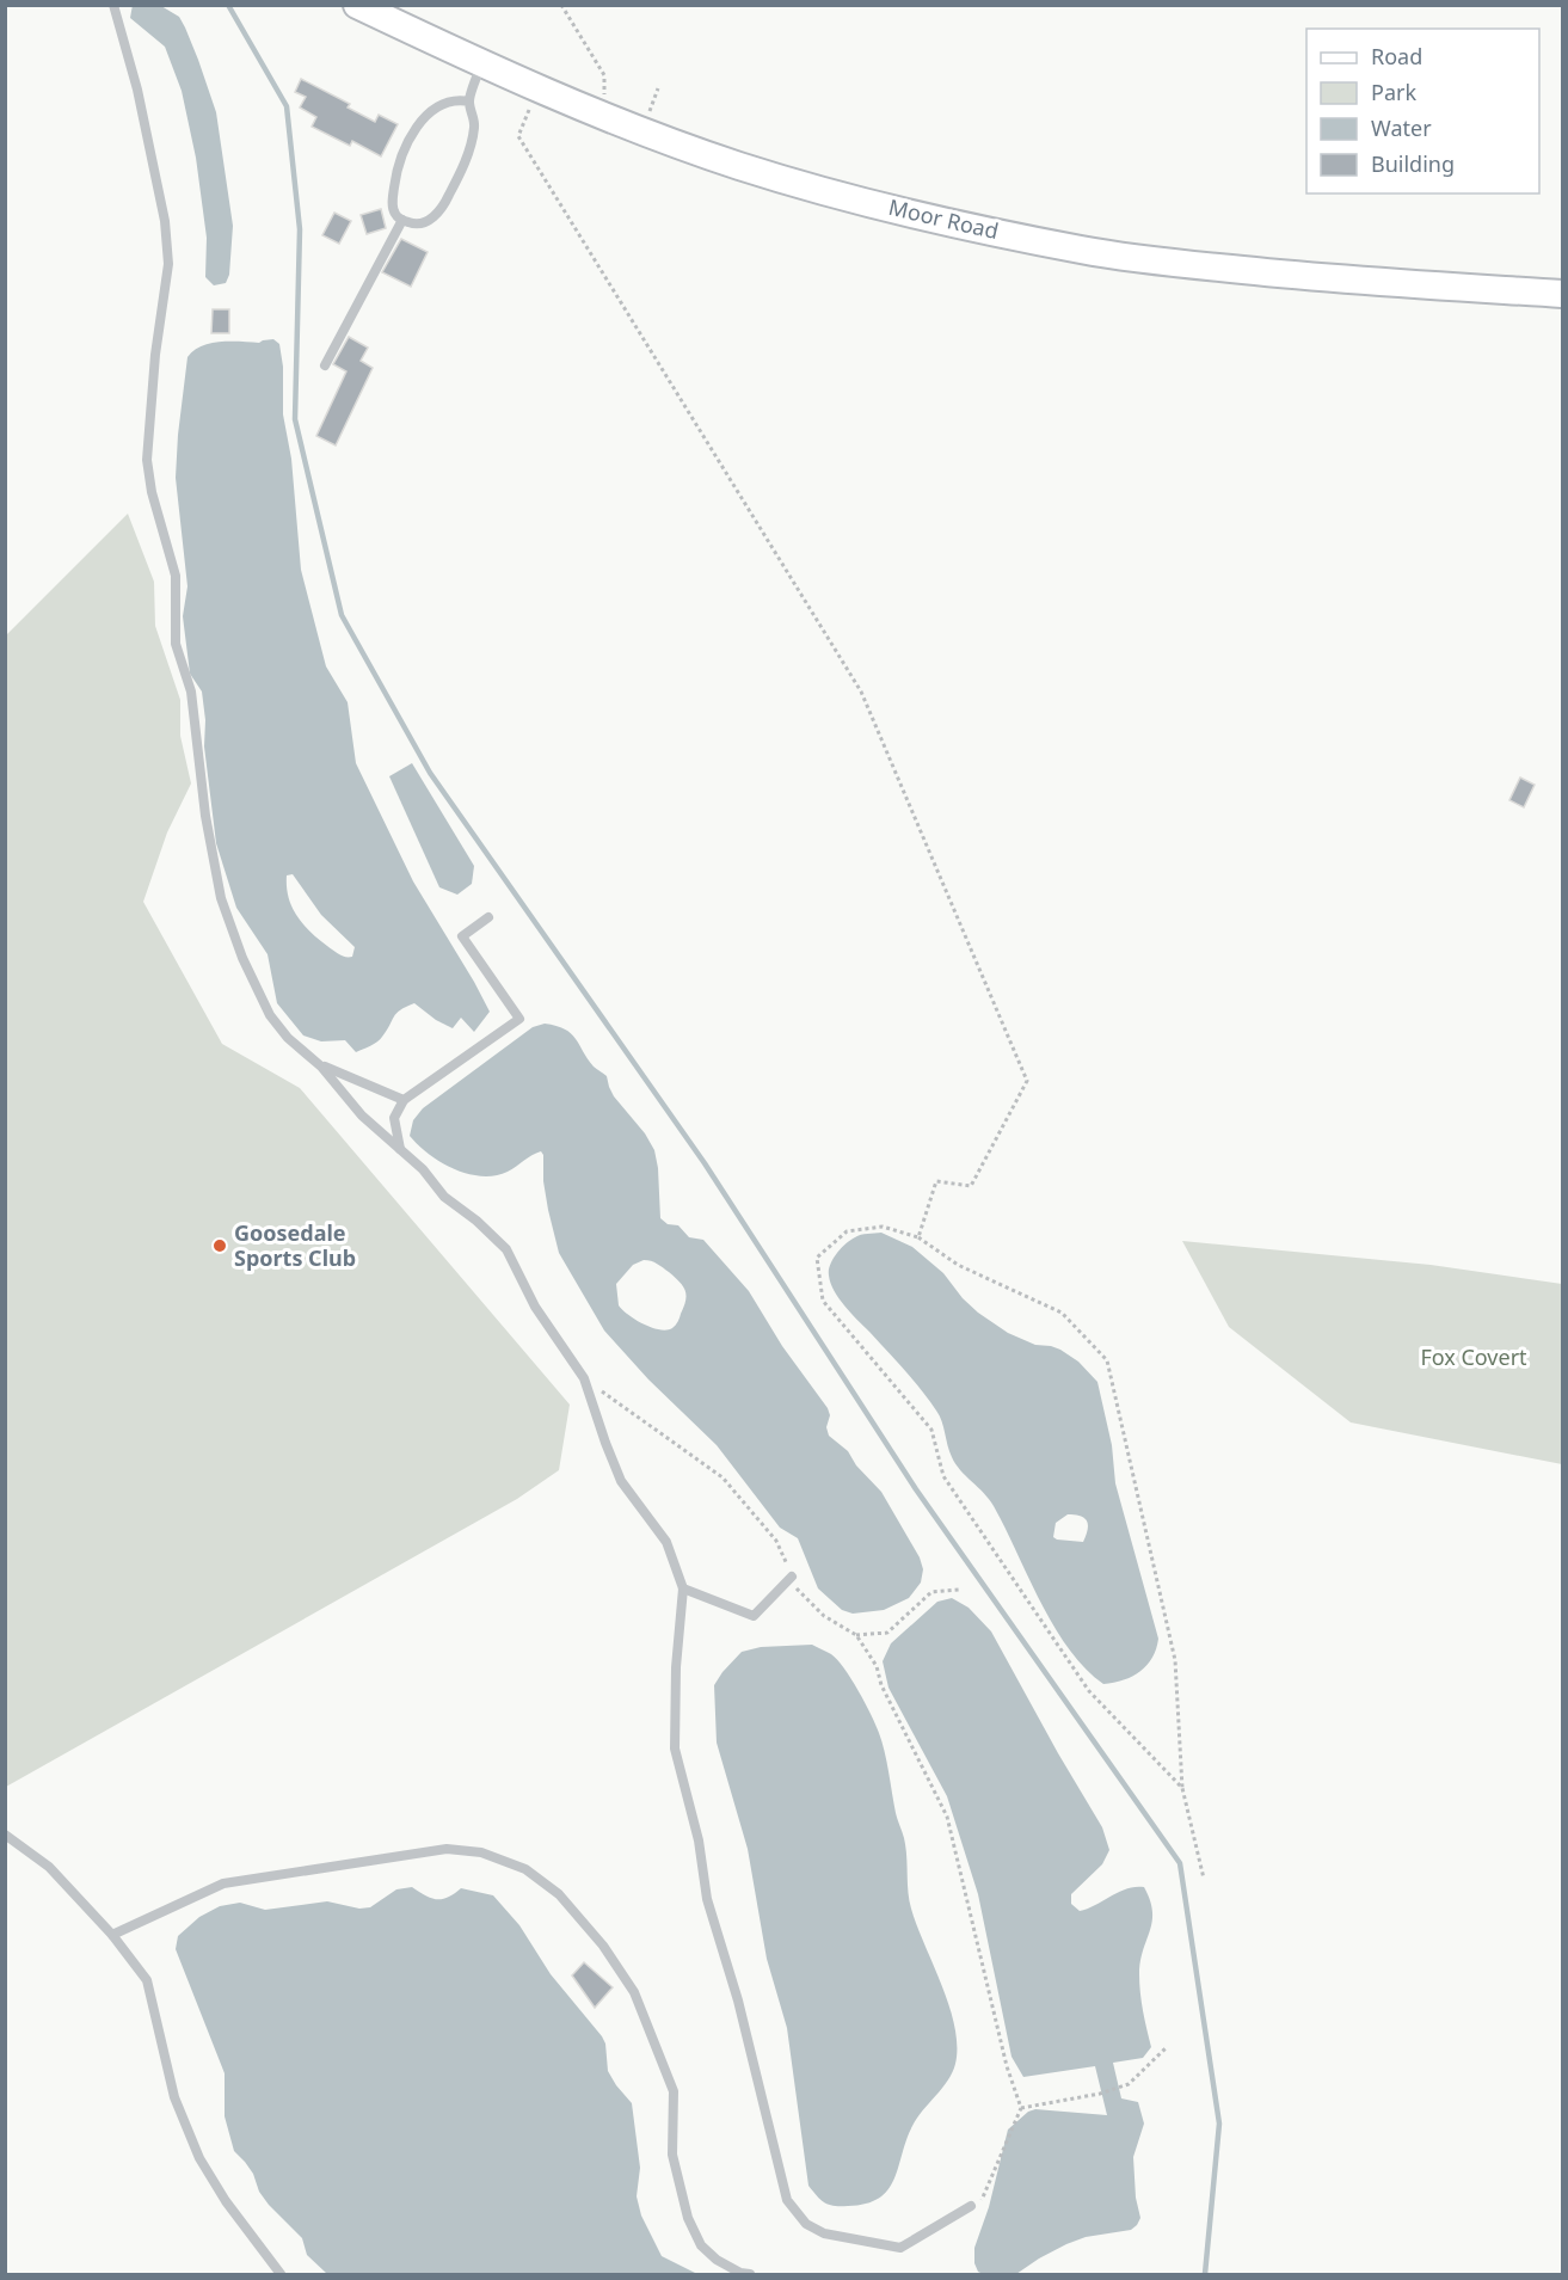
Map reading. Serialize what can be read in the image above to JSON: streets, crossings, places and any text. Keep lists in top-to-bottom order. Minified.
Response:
{"streets":{"main road":["Moor Road"]},"parks":["Fox Covert"],"places":["Goosedale Sports Club"],"legend":["Road","Park","Water","Building"]}
